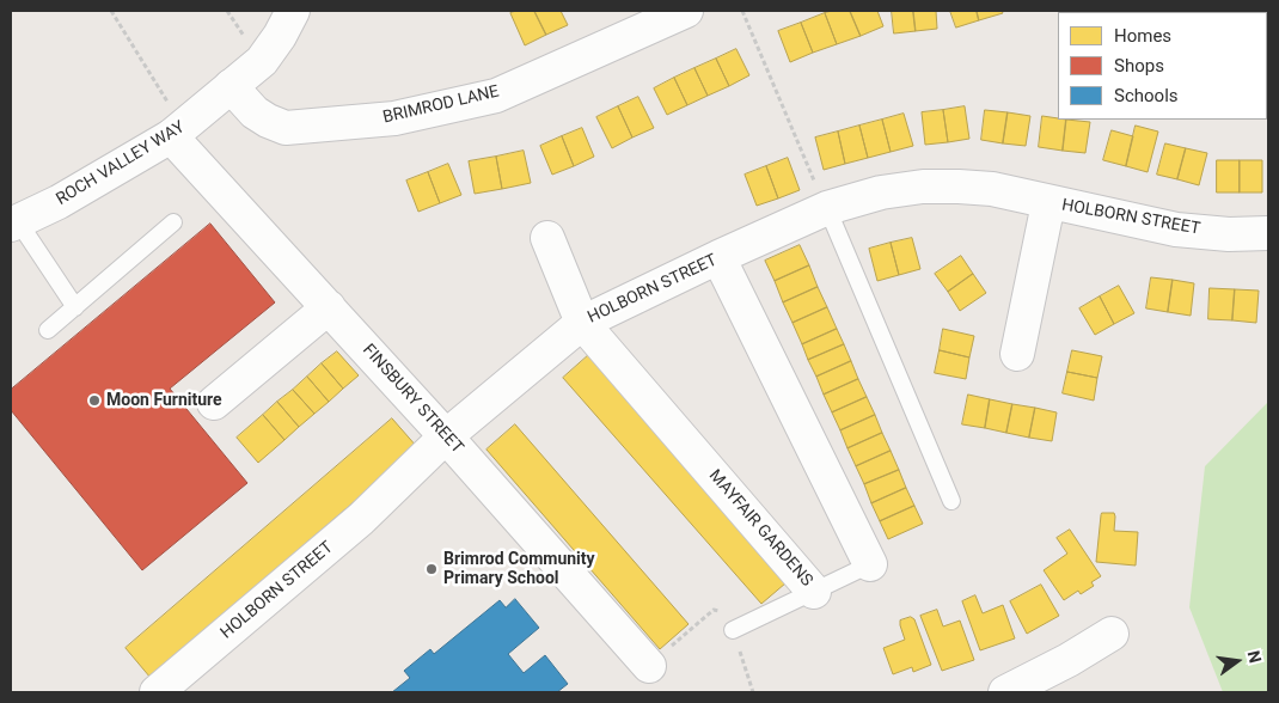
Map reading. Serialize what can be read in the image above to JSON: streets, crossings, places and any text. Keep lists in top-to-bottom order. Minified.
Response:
{"streets":{"street":["BRIMROD LANE","ROCH VALLEY WAY","HOLBORN STREET","FINSBURY STREET","MAYFAIR GARDENS"]},"crossings":[["BRIMROD LANE","ROCH VALLEY WAY"],["ROCH VALLEY WAY","FINSBURY STREET"],["HOLBORN STREET","FINSBURY STREET"],["HOLBORN STREET","MAYFAIR GARDENS"]],"places":["Moon Furniture","Brimrod Community Primary School"],"legend":["Homes","Shops","Schools"],"north":"right"}
